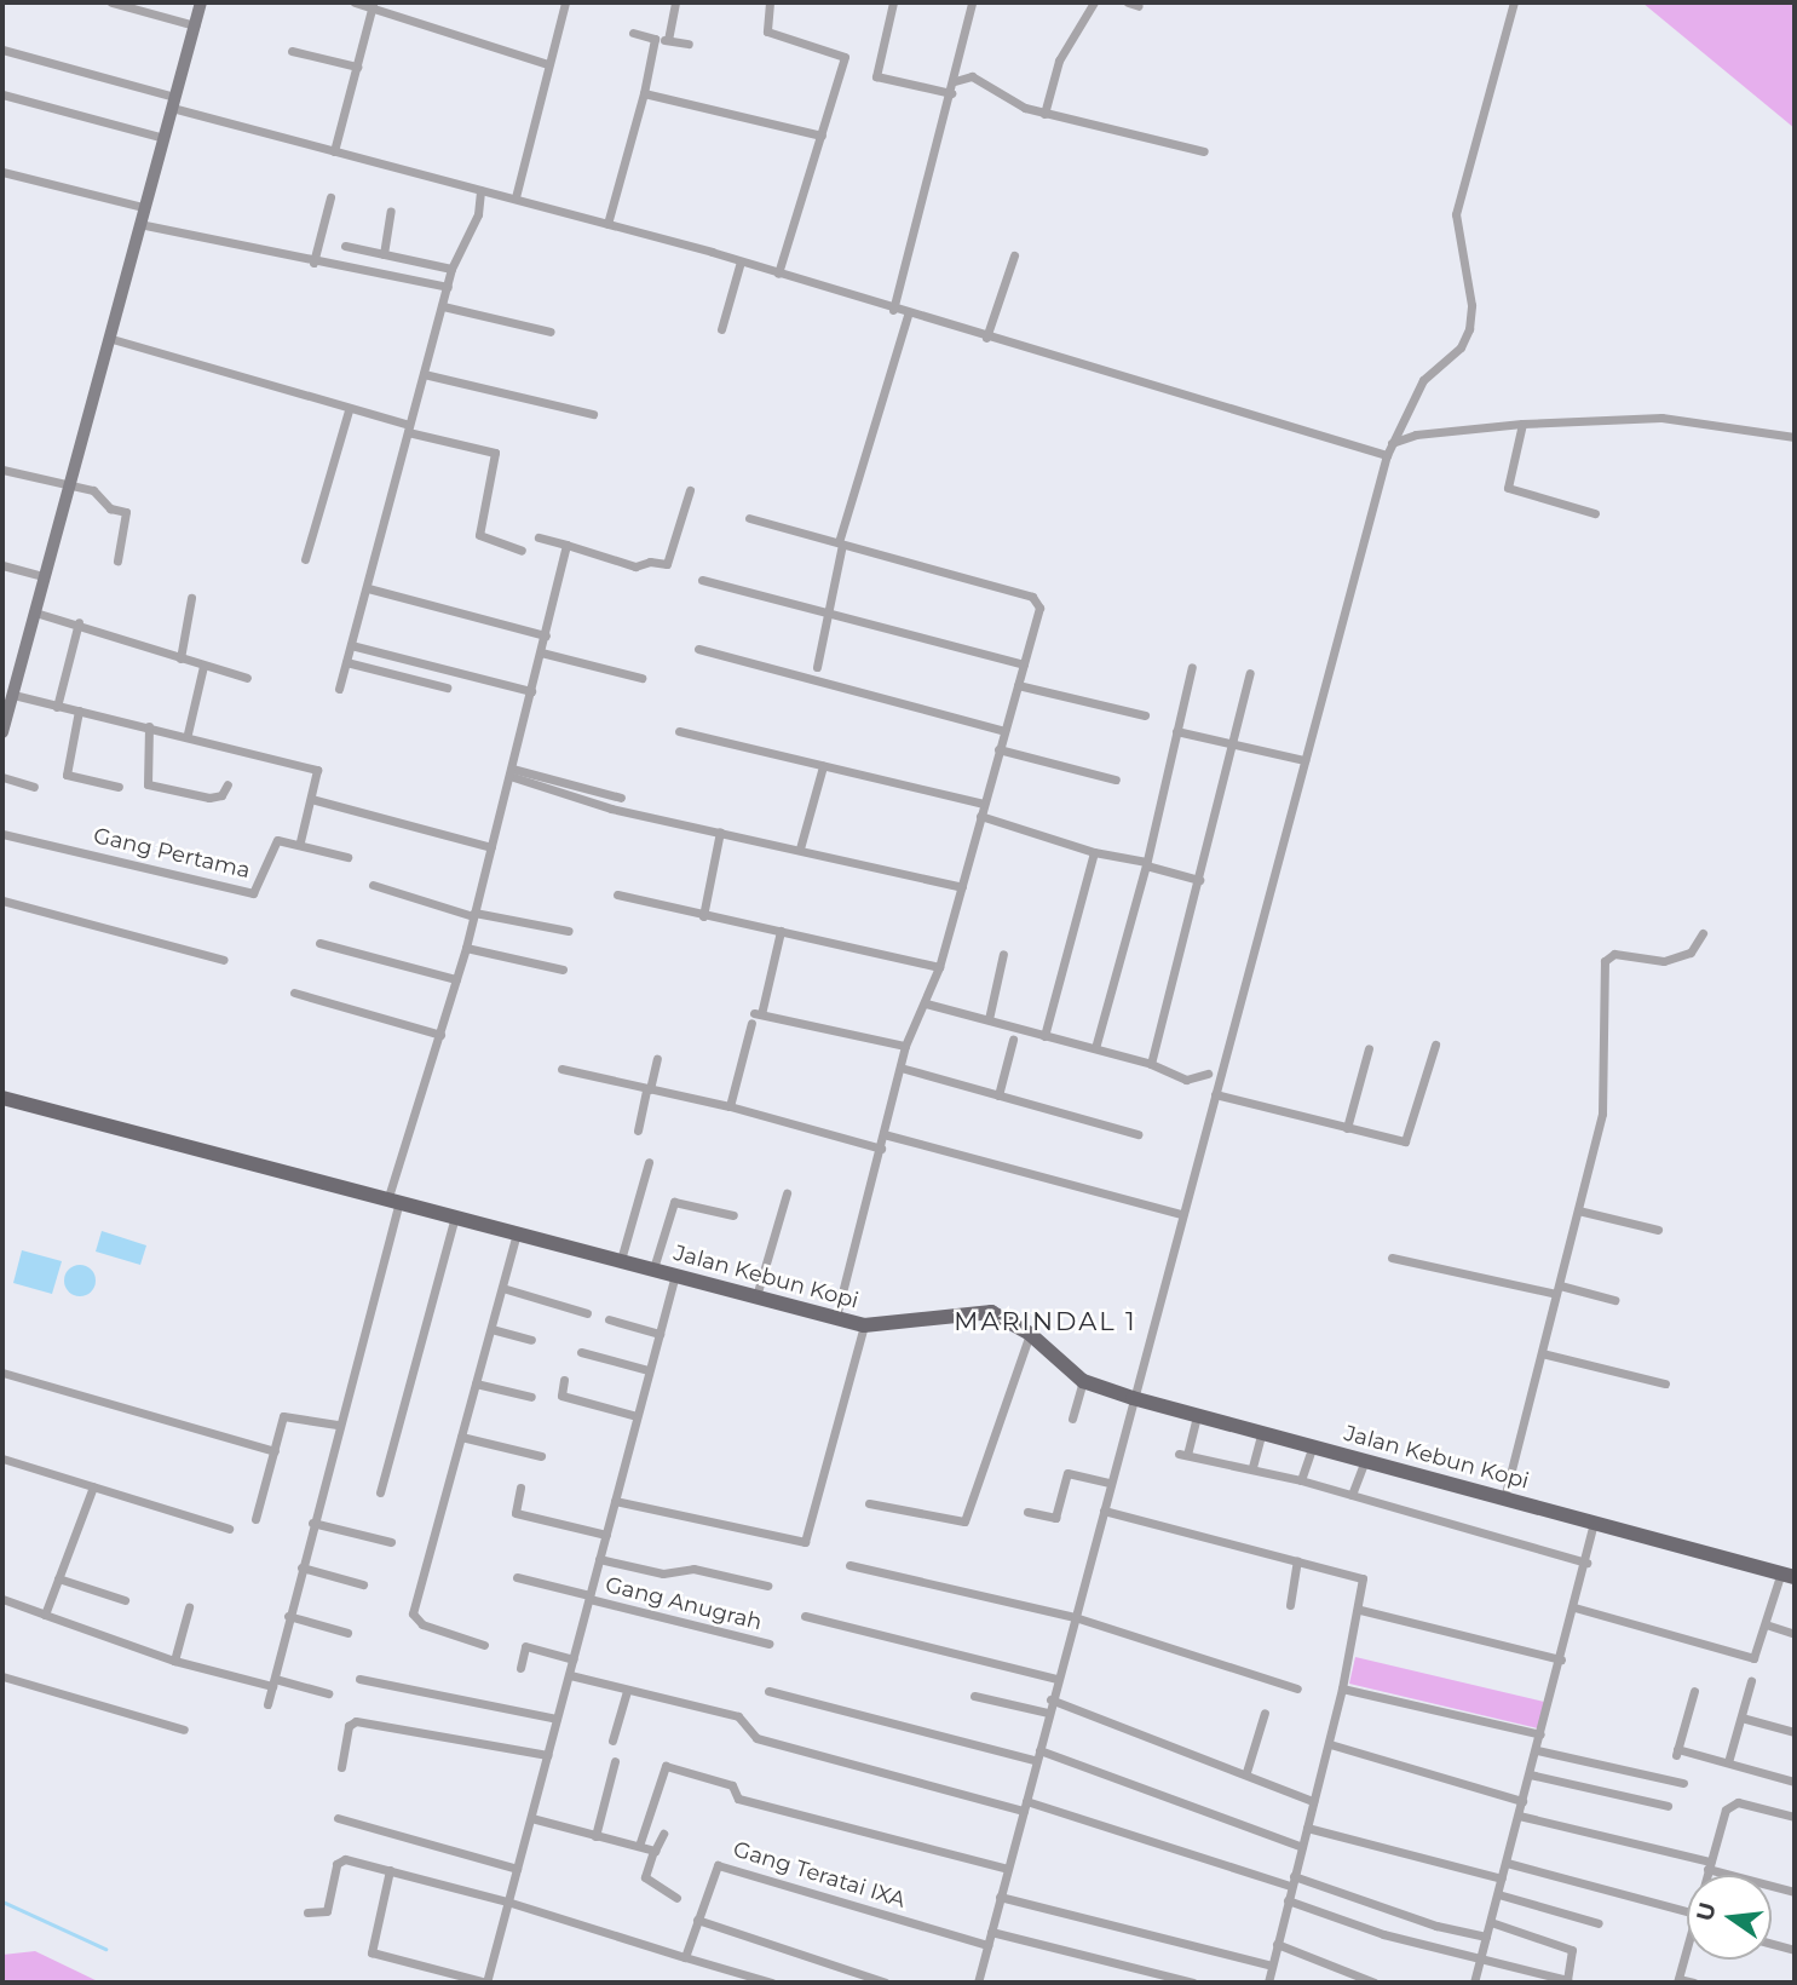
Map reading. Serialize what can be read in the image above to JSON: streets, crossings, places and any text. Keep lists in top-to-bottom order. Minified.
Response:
{"streets":{"main road":["Jalan Kebun Kopi"],"street":["Gang Pertama","Gang Anugrah","Gang Teratai IXA"]},"districts":["MARINDAL 1"],"north":"left"}
